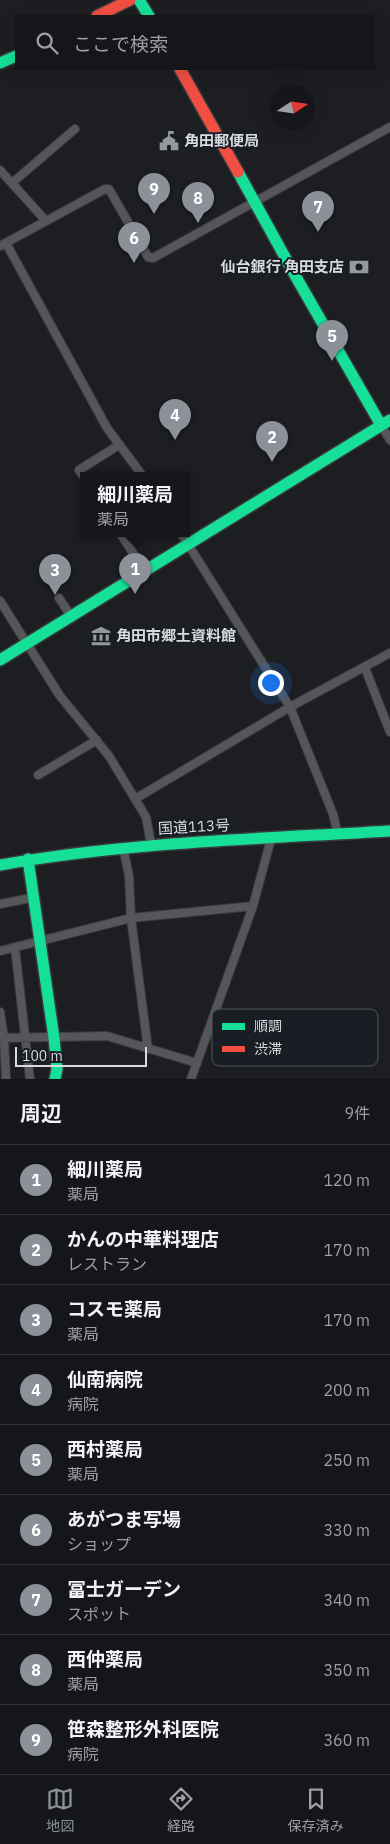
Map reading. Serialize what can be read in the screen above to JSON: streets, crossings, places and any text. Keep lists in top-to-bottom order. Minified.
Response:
{"streets":{"main road":["国道113号"]},"places":{"public building":["角田郵便局"],"bank":["仙台銀行 角田支店"],"museum":["角田市郷土資料館"]},"legend":["順調","渋滞"],"scale_bar":"100 m","north":"right","page":{"search":"ここで検索","pins":["9","8","7","6","5","4","2","1","3"],"popup":["細川薬局","薬局"],"scale":"100 m","heading":["周辺","9件"],"list":[{"mark":"1","name":"細川薬局","note":"薬局","value":"120 m"},{"mark":"2","name":"かんの中華料理店","note":"レストラン","value":"170 m"},{"mark":"3","name":"コスモ薬局","note":"薬局","value":"170 m"},{"mark":"4","name":"仙南病院","note":"病院","value":"200 m"},{"mark":"5","name":"西村薬局","note":"薬局","value":"250 m"},{"mark":"6","name":"あがつま写場","note":"ショップ","value":"330 m"},{"mark":"7","name":"冨士ガーデン","note":"スポット","value":"340 m"},{"mark":"8","name":"西仲薬局","note":"薬局","value":"350 m"},{"mark":"9","name":"笹森整形外科医院","note":"病院","value":"360 m"}],"nav":["地図","経路","保存済み"]}}
